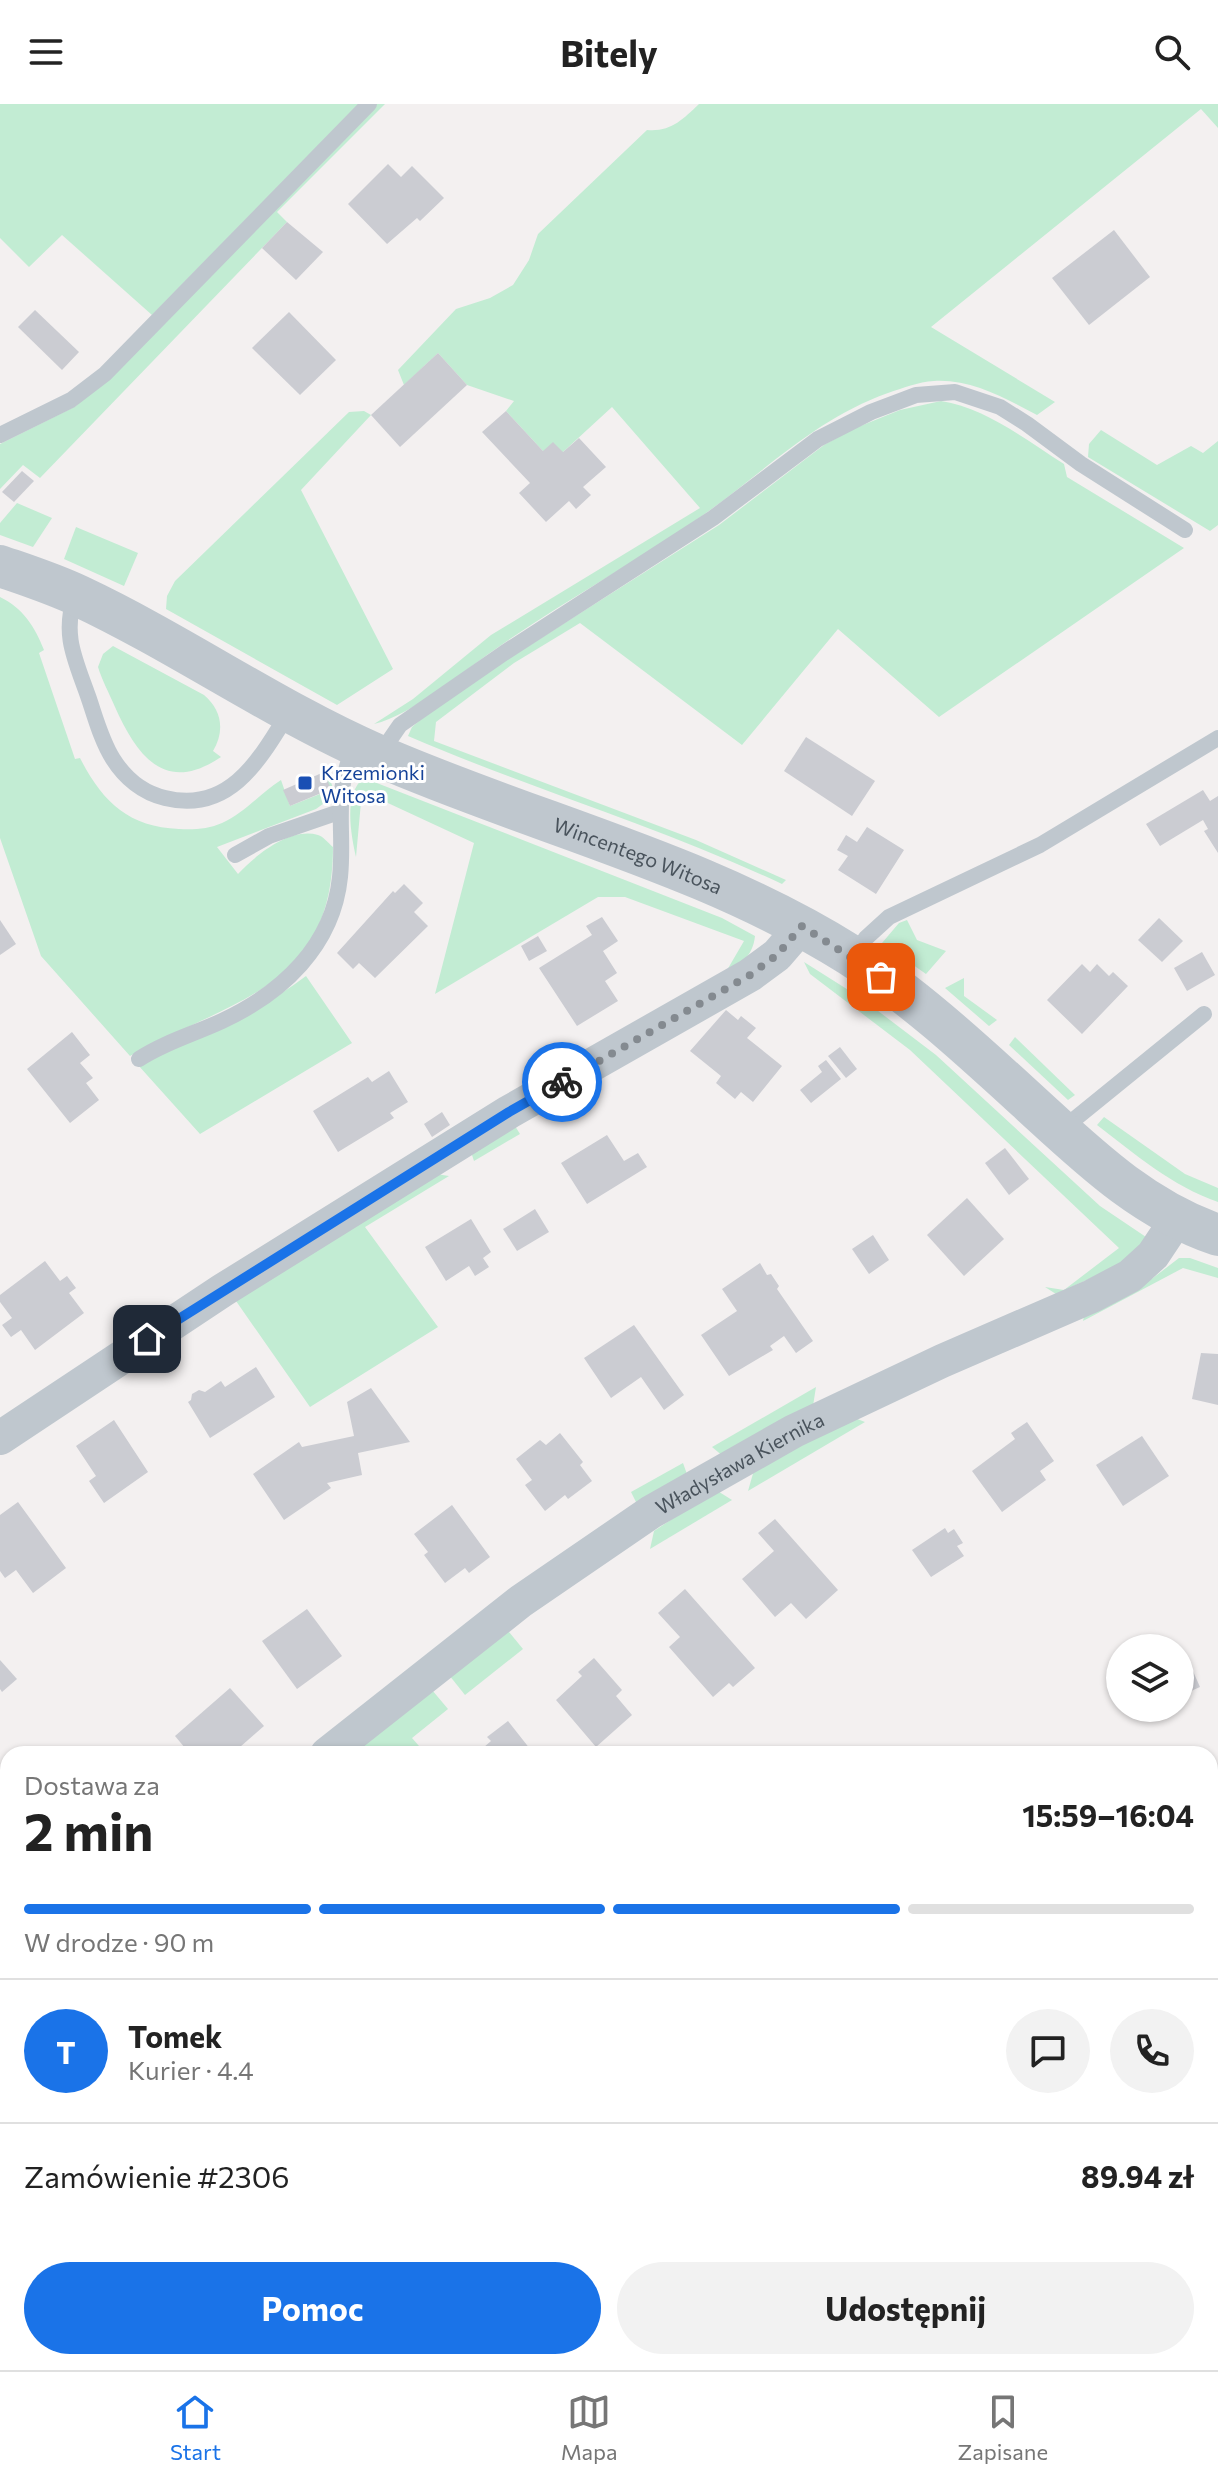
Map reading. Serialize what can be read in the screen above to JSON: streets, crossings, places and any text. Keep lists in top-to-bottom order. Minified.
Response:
{"streets":{"street":["Wincentego Witosa","Władysława Kiernika"]},"crossings":[["Wincentego Witosa","Władysława Kiernika"]],"places":{"transit":["Krzemionki Witosa"]},"page":{"header":"Bitely","heading":["2 min","Dostawa za","15:59–16:04"],"panel":["Tomek","Kurier · 4.4","Zamówienie #2306","89.94 zł"],"bar":"W drodze · 90 m","round":"T","buttons":["Pomoc","Udostępnij"],"tabs":["Start","Mapa","Zapisane"]}}
